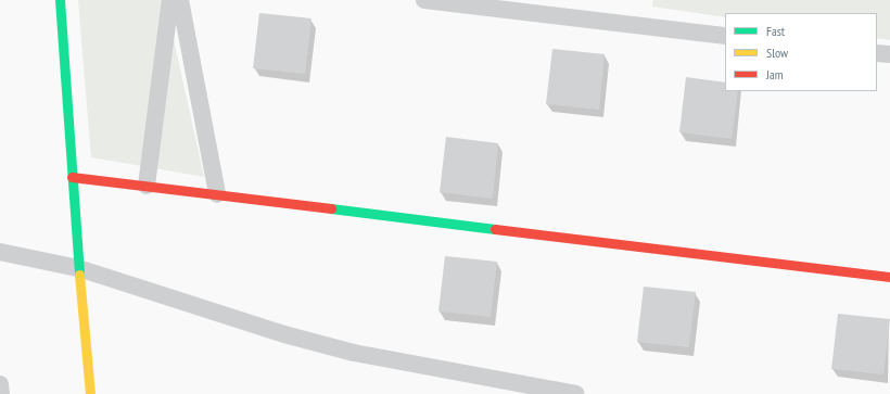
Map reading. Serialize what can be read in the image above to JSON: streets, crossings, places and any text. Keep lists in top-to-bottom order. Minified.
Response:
{"legend":["Fast","Slow","Jam"]}
